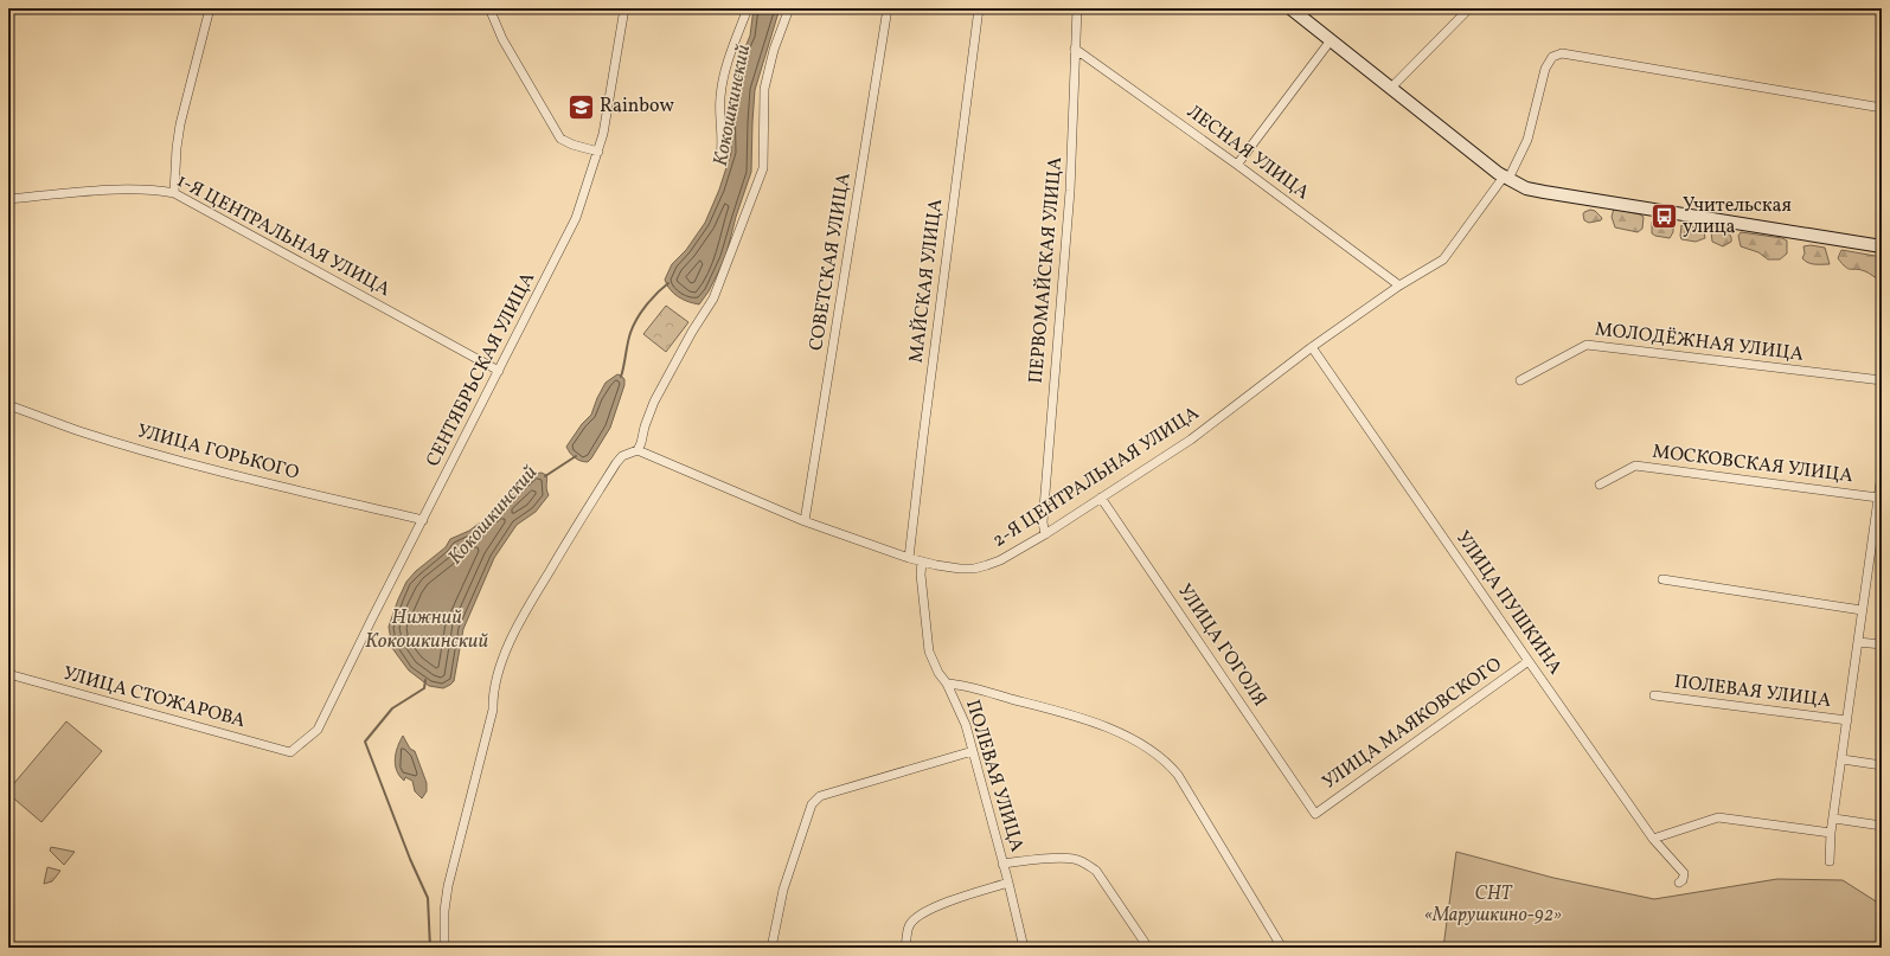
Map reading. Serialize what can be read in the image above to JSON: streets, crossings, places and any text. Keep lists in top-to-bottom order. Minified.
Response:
{"streets":{"street":["ЛЕСНАЯ УЛИЦА","1-Я ЦЕНТРАЛЬНАЯ УЛИЦА","СОВЕТСКАЯ УЛИЦА","ПЕРВОМАЙСКАЯ УЛИЦА","МАЙСКАЯ УЛИЦА","МОЛОДЁЖНАЯ УЛИЦА","СЕНТЯБРЬСКАЯ УЛИЦА","УЛИЦА ГОРЬКОГО","МОСКОВСКАЯ УЛИЦА","2-Я ЦЕНТРАЛЬНАЯ УЛИЦА","УЛИЦА ПУШКИНА","УЛИЦА ГОГОЛЯ","ПОЛЕВАЯ УЛИЦА","УЛИЦА СТОЖАРОВА","УЛИЦА МАЯКОВСКОГО"]},"crossings":[["ЛЕСНАЯ УЛИЦА","ПЕРВОМАЙСКАЯ УЛИЦА"],["ЛЕСНАЯ УЛИЦА","2-Я ЦЕНТРАЛЬНАЯ УЛИЦА"],["1-Я ЦЕНТРАЛЬНАЯ УЛИЦА","СЕНТЯБРЬСКАЯ УЛИЦА"],["СОВЕТСКАЯ УЛИЦА","2-Я ЦЕНТРАЛЬНАЯ УЛИЦА"],["ПЕРВОМАЙСКАЯ УЛИЦА","2-Я ЦЕНТРАЛЬНАЯ УЛИЦА"],["МАЙСКАЯ УЛИЦА","2-Я ЦЕНТРАЛЬНАЯ УЛИЦА"],["СЕНТЯБРЬСКАЯ УЛИЦА","УЛИЦА ГОРЬКОГО"],["СЕНТЯБРЬСКАЯ УЛИЦА","УЛИЦА СТОЖАРОВА"],["2-Я ЦЕНТРАЛЬНАЯ УЛИЦА","УЛИЦА ПУШКИНА"],["2-Я ЦЕНТРАЛЬНАЯ УЛИЦА","УЛИЦА ГОГОЛЯ"],["2-Я ЦЕНТРАЛЬНАЯ УЛИЦА","ПОЛЕВАЯ УЛИЦА"],["УЛИЦА ПУШКИНА","УЛИЦА МАЯКОВСКОГО"],["УЛИЦА ГОГОЛЯ","УЛИЦА МАЯКОВСКОГО"]],"water":["Кокошкинский","Нижний Кокошкинский"],"parks":["СНТ «Марушкино-92»"],"places":{"school or university":["Rainbow"],"bus stop":["Учительская улица"]}}
